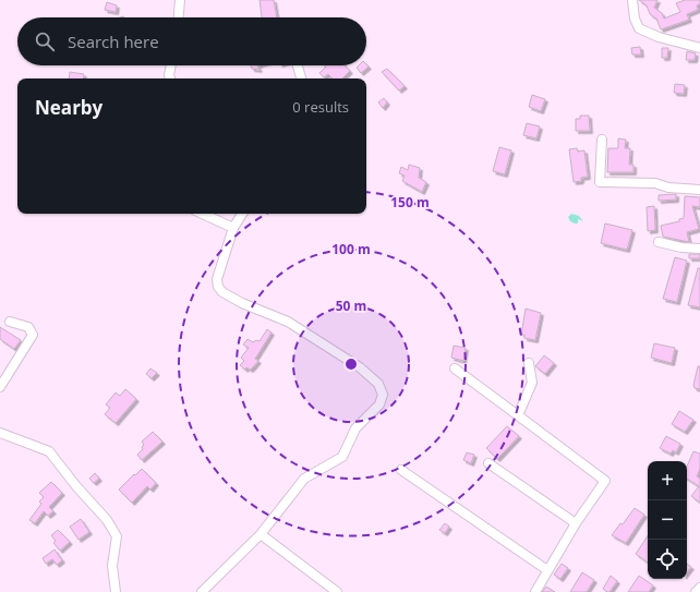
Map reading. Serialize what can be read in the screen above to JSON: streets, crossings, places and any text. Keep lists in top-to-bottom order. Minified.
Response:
{"page":{"search":"Search here","heading":["Nearby","0 results"],"map_buttons":["+","−"]},"rings":["150 m","100 m","50 m"]}
